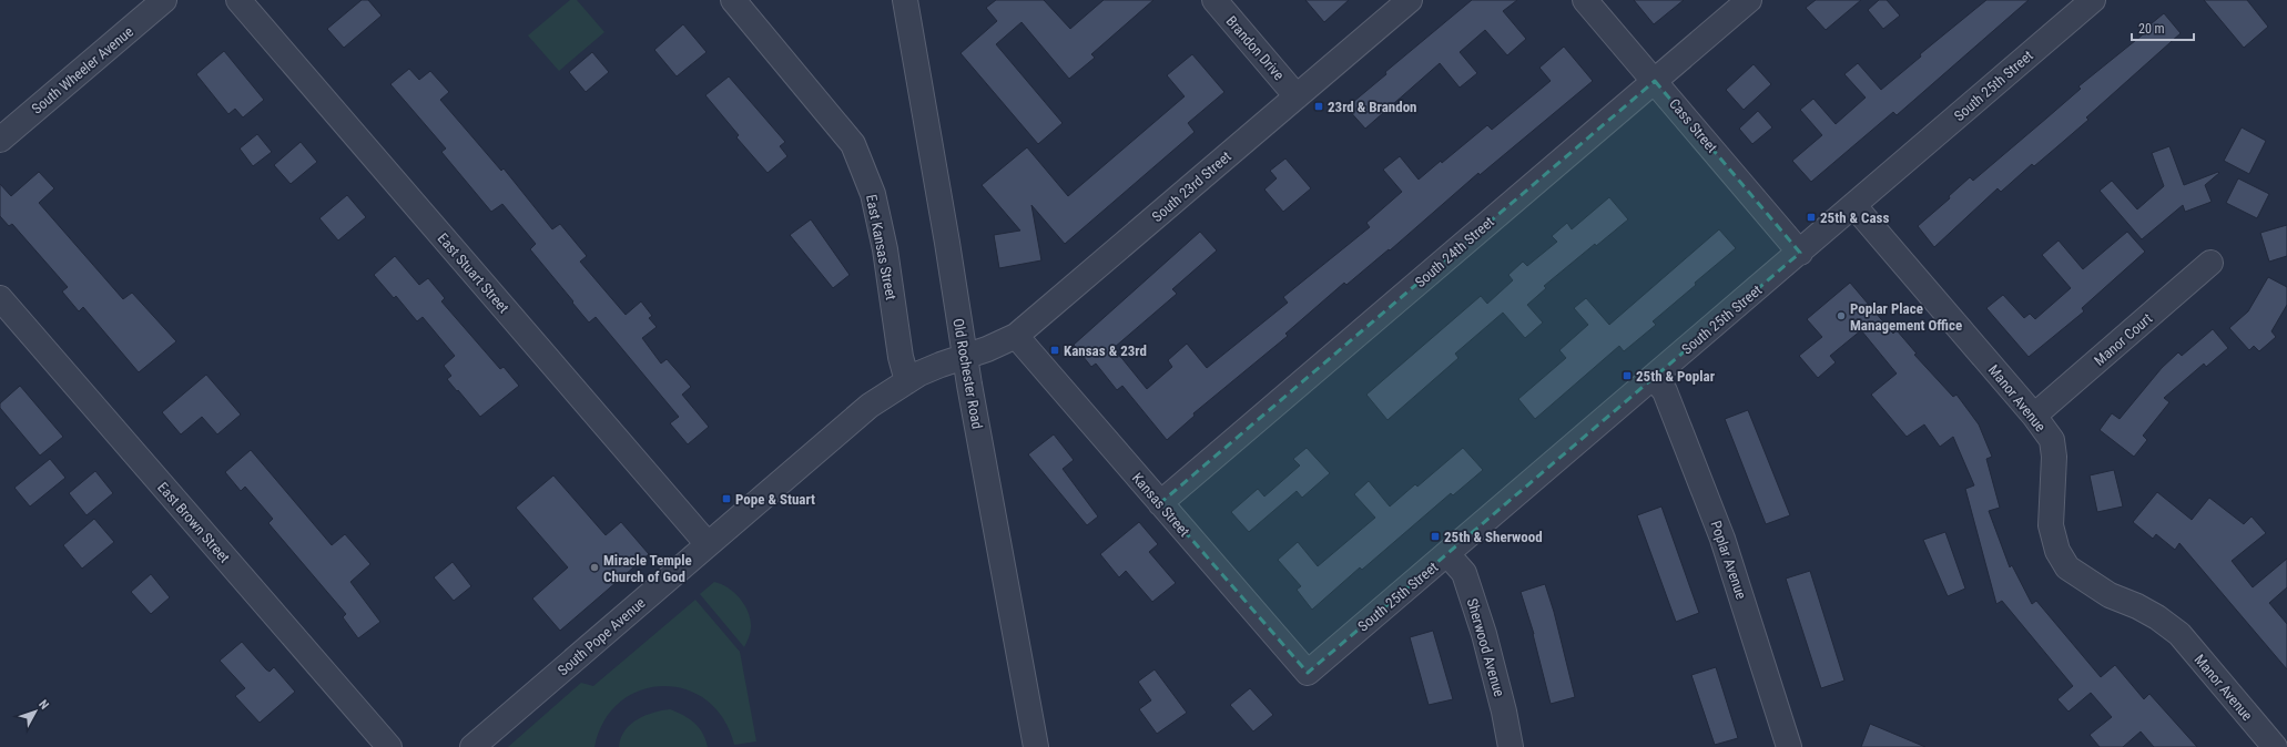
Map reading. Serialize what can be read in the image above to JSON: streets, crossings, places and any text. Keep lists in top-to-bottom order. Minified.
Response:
{"streets":{"street":["Brandon Drive","South Wheeler Avenue","South 25th Street","Cass Street","South 23rd Street","East Kansas Street","South 24th Street","East Stuart Street","Manor Court","Old Rochester Road","Manor Avenue","Kansas Street","East Brown Street","Poplar Avenue","South Pope Avenue","Sherwood Avenue"]},"crossings":[["Brandon Drive","South 23rd Street"],["South 25th Street","Cass Street"],["South 25th Street","Manor Avenue"],["South 25th Street","Kansas Street"],["South 25th Street","Poplar Avenue"],["South 25th Street","Sherwood Avenue"],["Cass Street","South 24th Street"],["South 23rd Street","Old Rochester Road"],["South 23rd Street","Kansas Street"],["South 23rd Street","South Pope Avenue"],["East Kansas Street","South Pope Avenue"],["South 24th Street","Kansas Street"],["East Stuart Street","South Pope Avenue"],["Manor Court","Manor Avenue"],["Old Rochester Road","South Pope Avenue"]],"places":{"transit":["23rd & Brandon","25th & Cass","Kansas & 23rd","25th & Poplar","Pope & Stuart","25th & Sherwood"],"other":["Poplar Place Management Office","Miracle Temple Church of God"]},"scale_bar":"20 m","north":"top right"}
